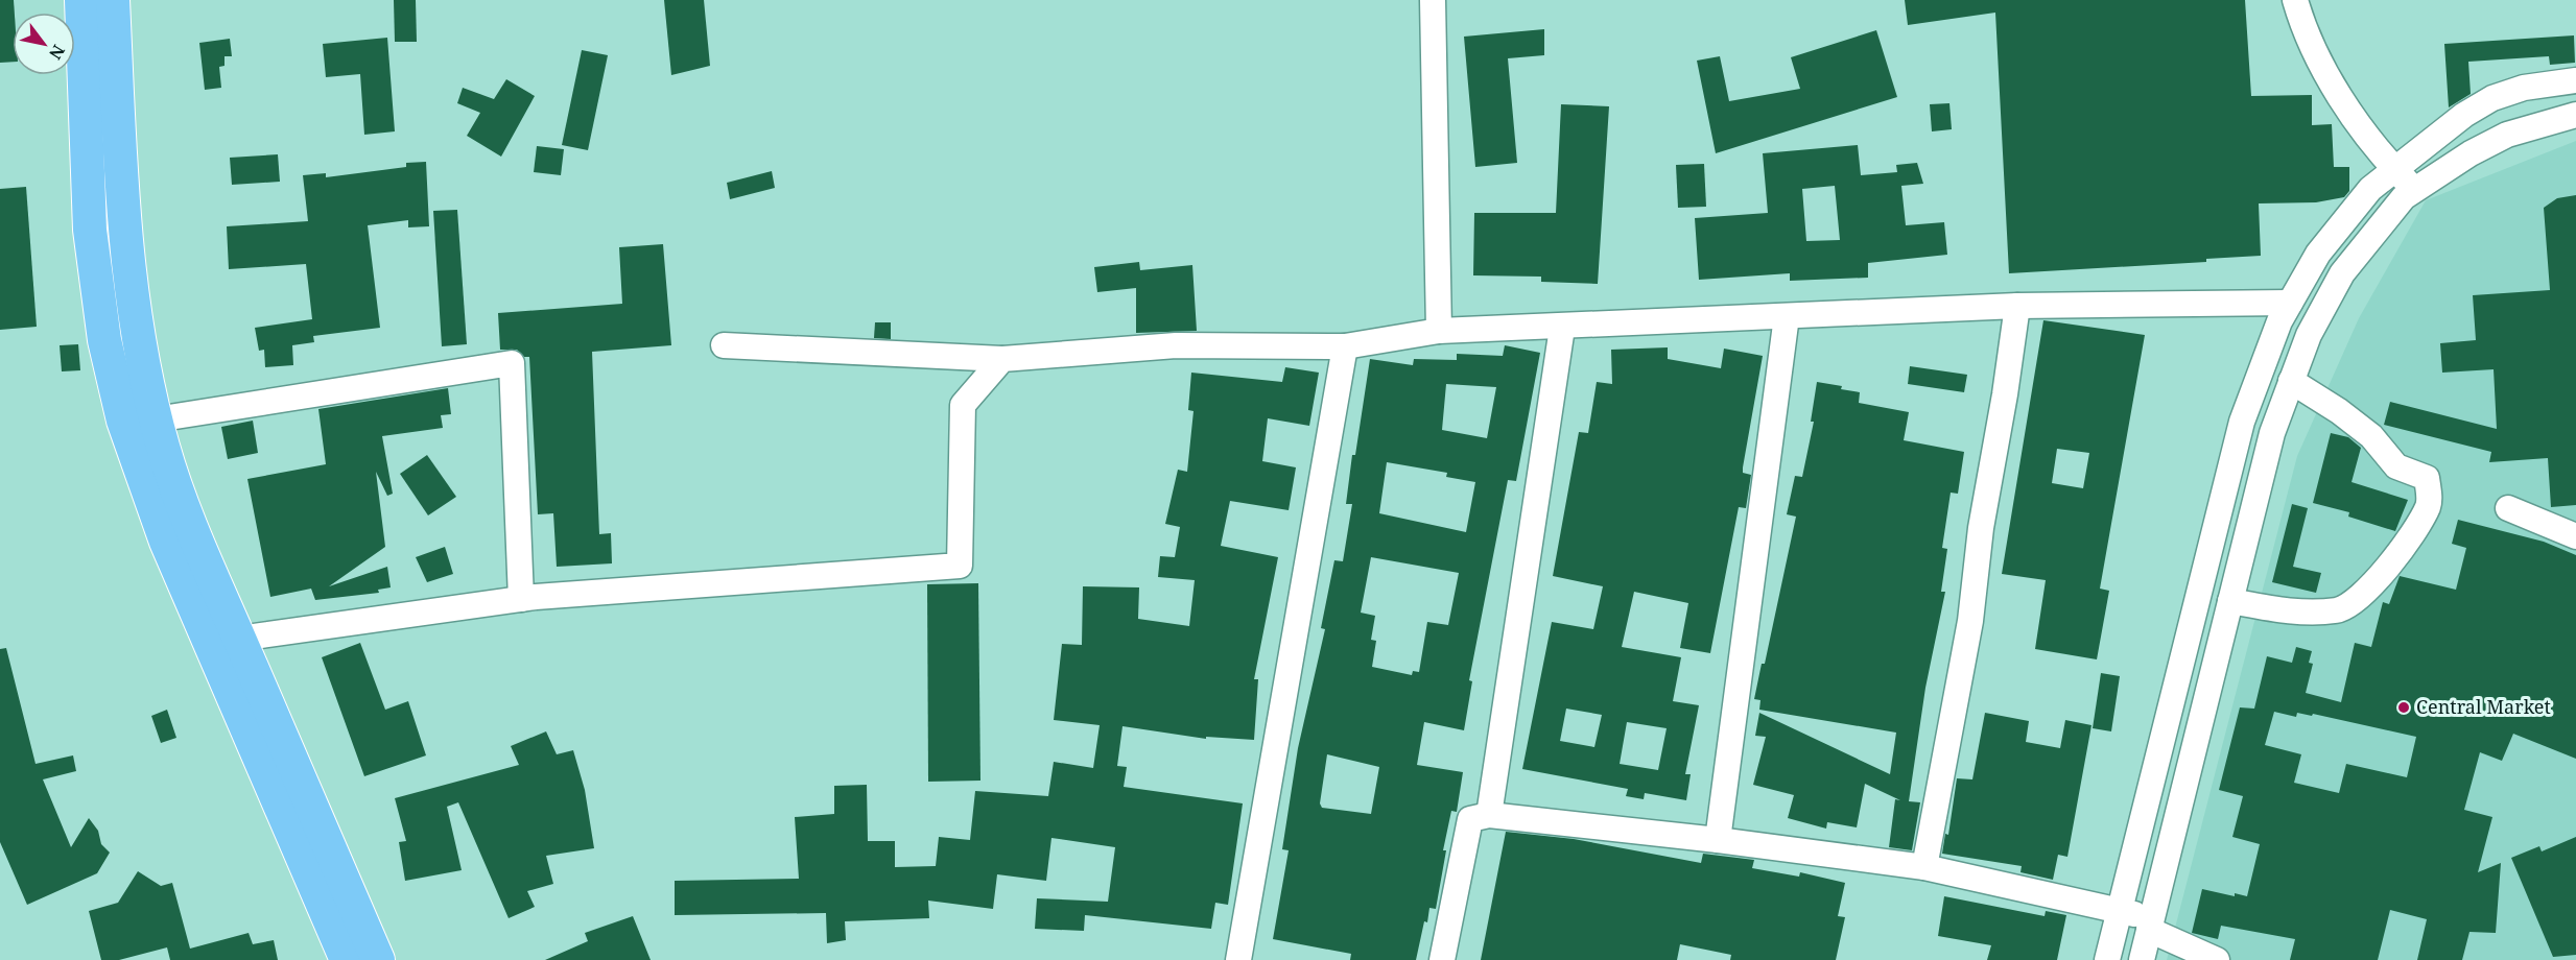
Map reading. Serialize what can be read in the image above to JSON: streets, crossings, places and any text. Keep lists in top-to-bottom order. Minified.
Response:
{"places":["Central Market"],"north":"bottom right"}
